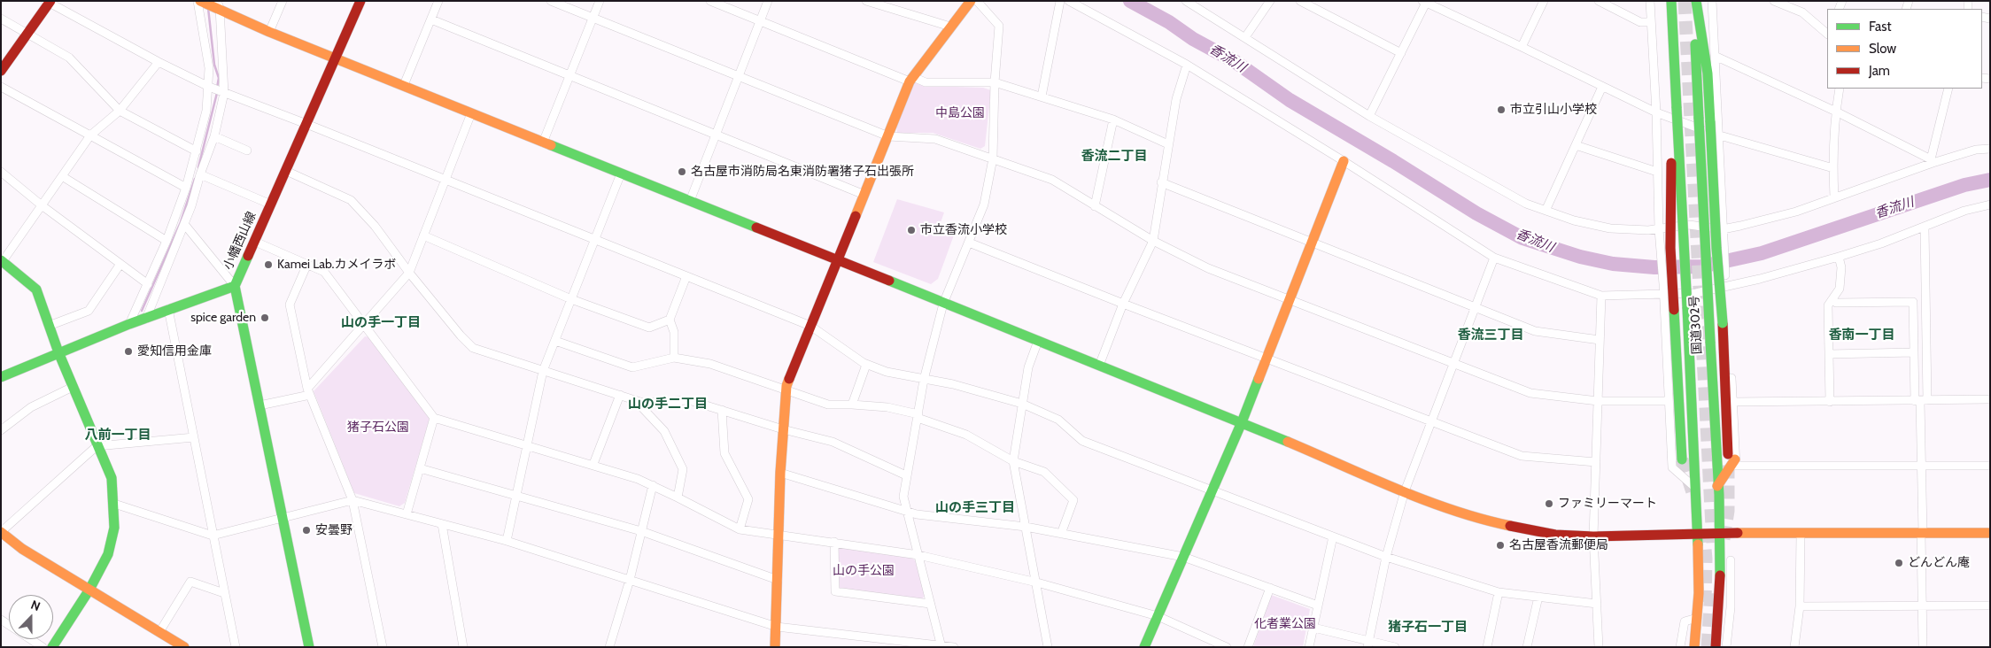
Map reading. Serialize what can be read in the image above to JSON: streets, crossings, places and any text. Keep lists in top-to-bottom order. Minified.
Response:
{"streets":{"main road":["小幡西山線","国道302号"]},"districts":["香流二丁目","山の手一丁目","香流三丁目","香南一丁目","山の手二丁目","八前一丁目","山の手三丁目","猪子石一丁目"],"water":["香流川"],"parks":["中島公園","猪子石公園","山の手公園","化者業公園"],"places":["市立引山小学校","名古屋市消防局名東消防署猪子石出張所","市立香流小学校","Kamei Lab.カメイラボ","spice garden","愛知信用金庫","ファミリーマート","安曇野","名古屋香流郵便局","どんどん庵"],"legend":["Fast","Slow","Jam"],"north":"top"}
